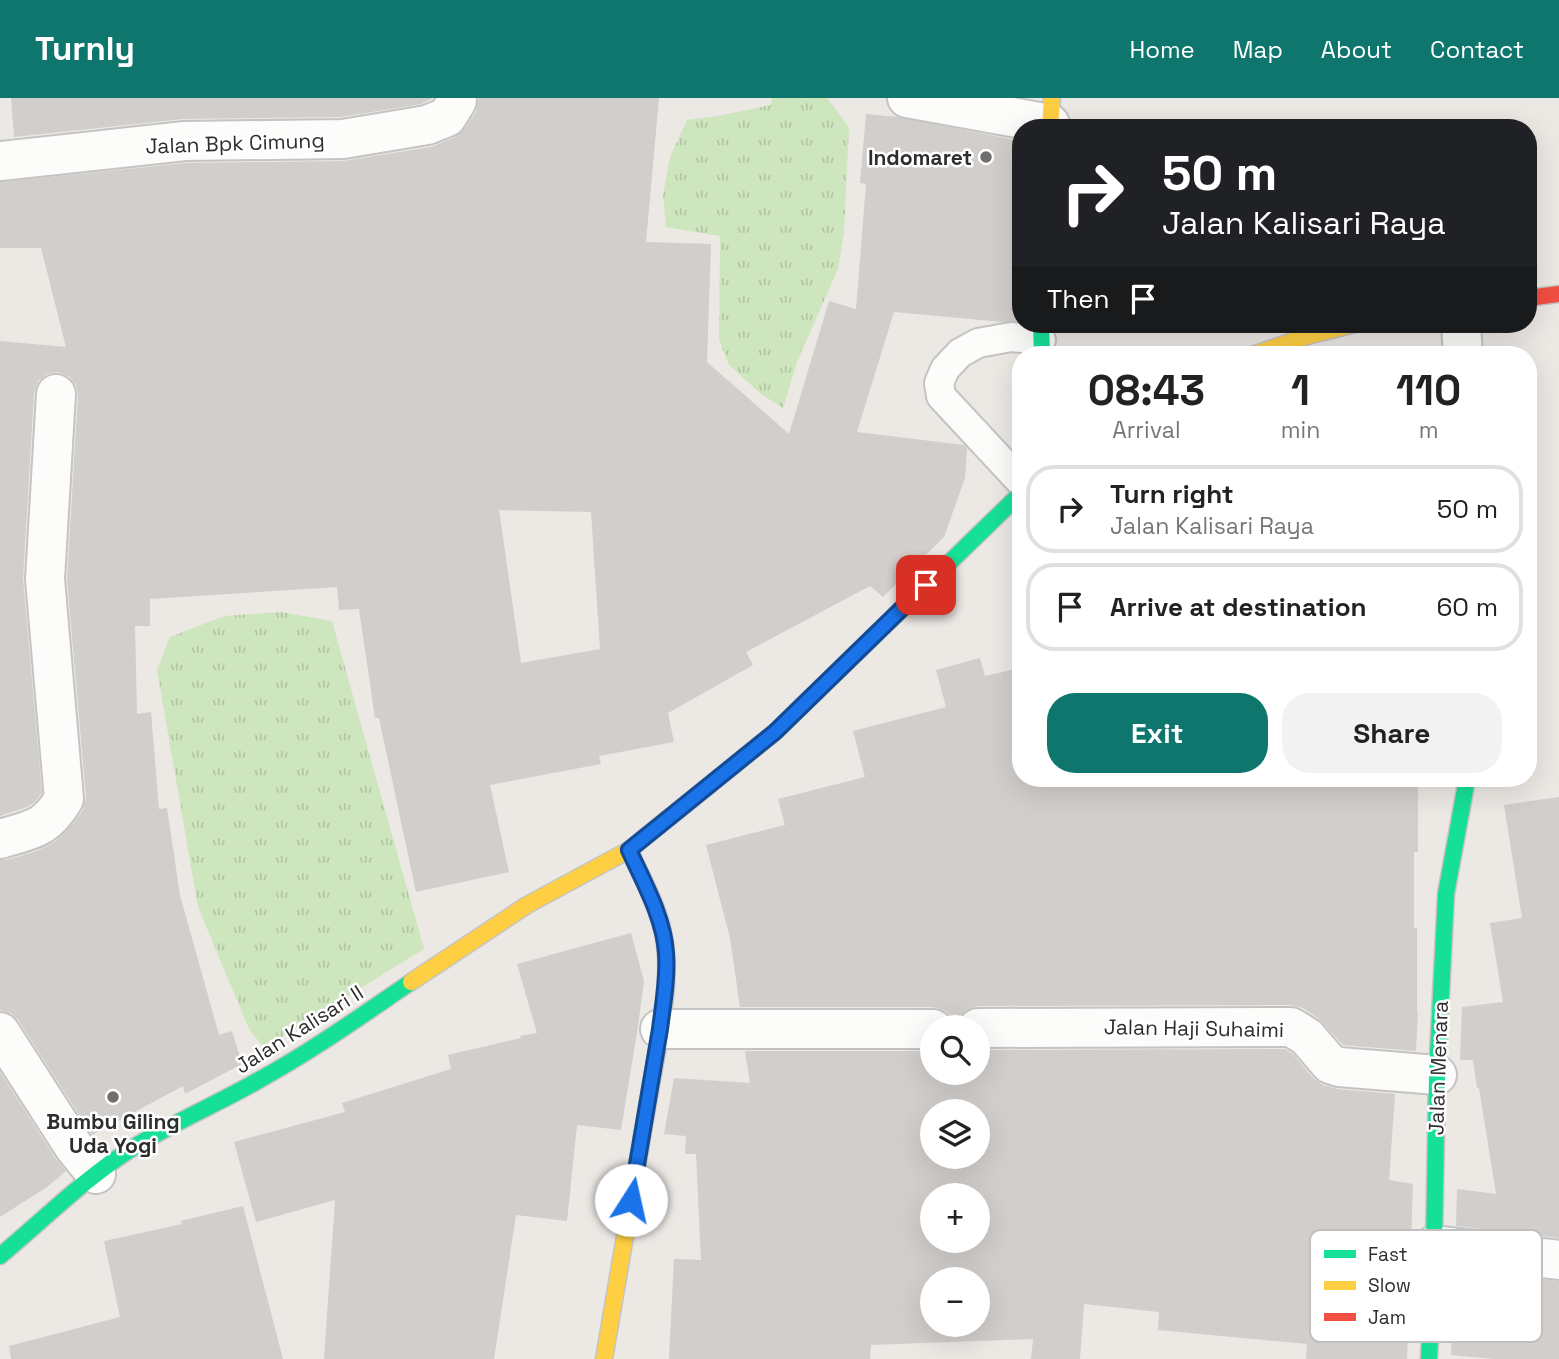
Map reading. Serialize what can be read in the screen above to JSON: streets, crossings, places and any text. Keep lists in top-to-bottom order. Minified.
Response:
{"streets":{"street":["Jalan Bpk Cimung","Jalan Haji Suhaimi","Jalan Kalisari II","Jalan Menara"]},"crossings":[["Jalan Haji Suhaimi","Jalan Menara"]],"places":["Indomaret","Bumbu Giling Uda Yogi"],"legend":["Fast","Slow","Jam"],"page":{"header":"Turnly","nav":["Home","Map","About","Contact"],"turn":["50 m","Jalan Kalisari Raya"],"then":"Then","eta":["08:43","Arrival","1","min","110","m"],"list":[{"name":"Turn right","note":"Jalan Kalisari Raya","value":"50 m"},{"name":"Arrive at destination","value":"60 m"}],"buttons":["Exit","Share"],"map_buttons":["+","−"]}}
